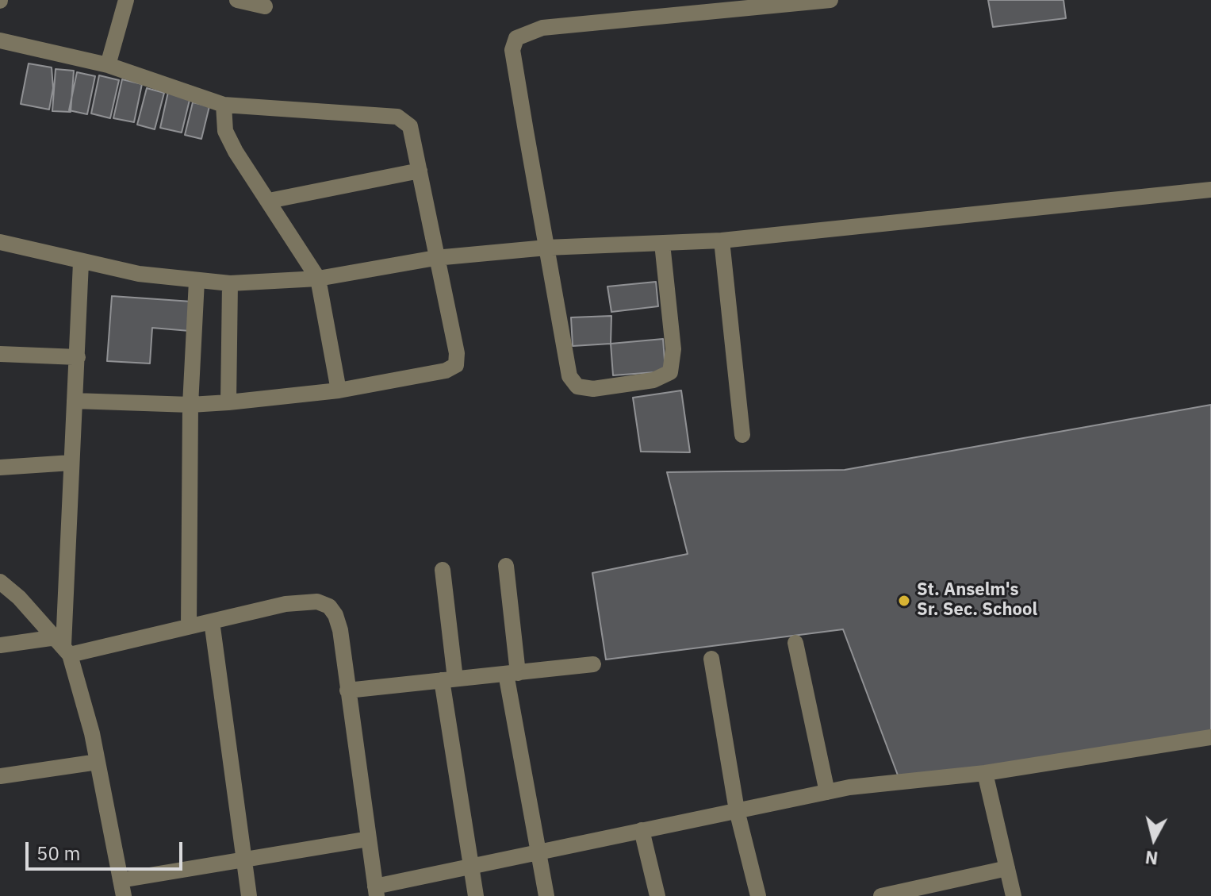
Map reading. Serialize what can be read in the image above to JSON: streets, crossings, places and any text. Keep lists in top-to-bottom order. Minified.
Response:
{"places":["St. Anselm's Sr. Sec. School"],"scale_bar":"50 m","north":"bottom"}
